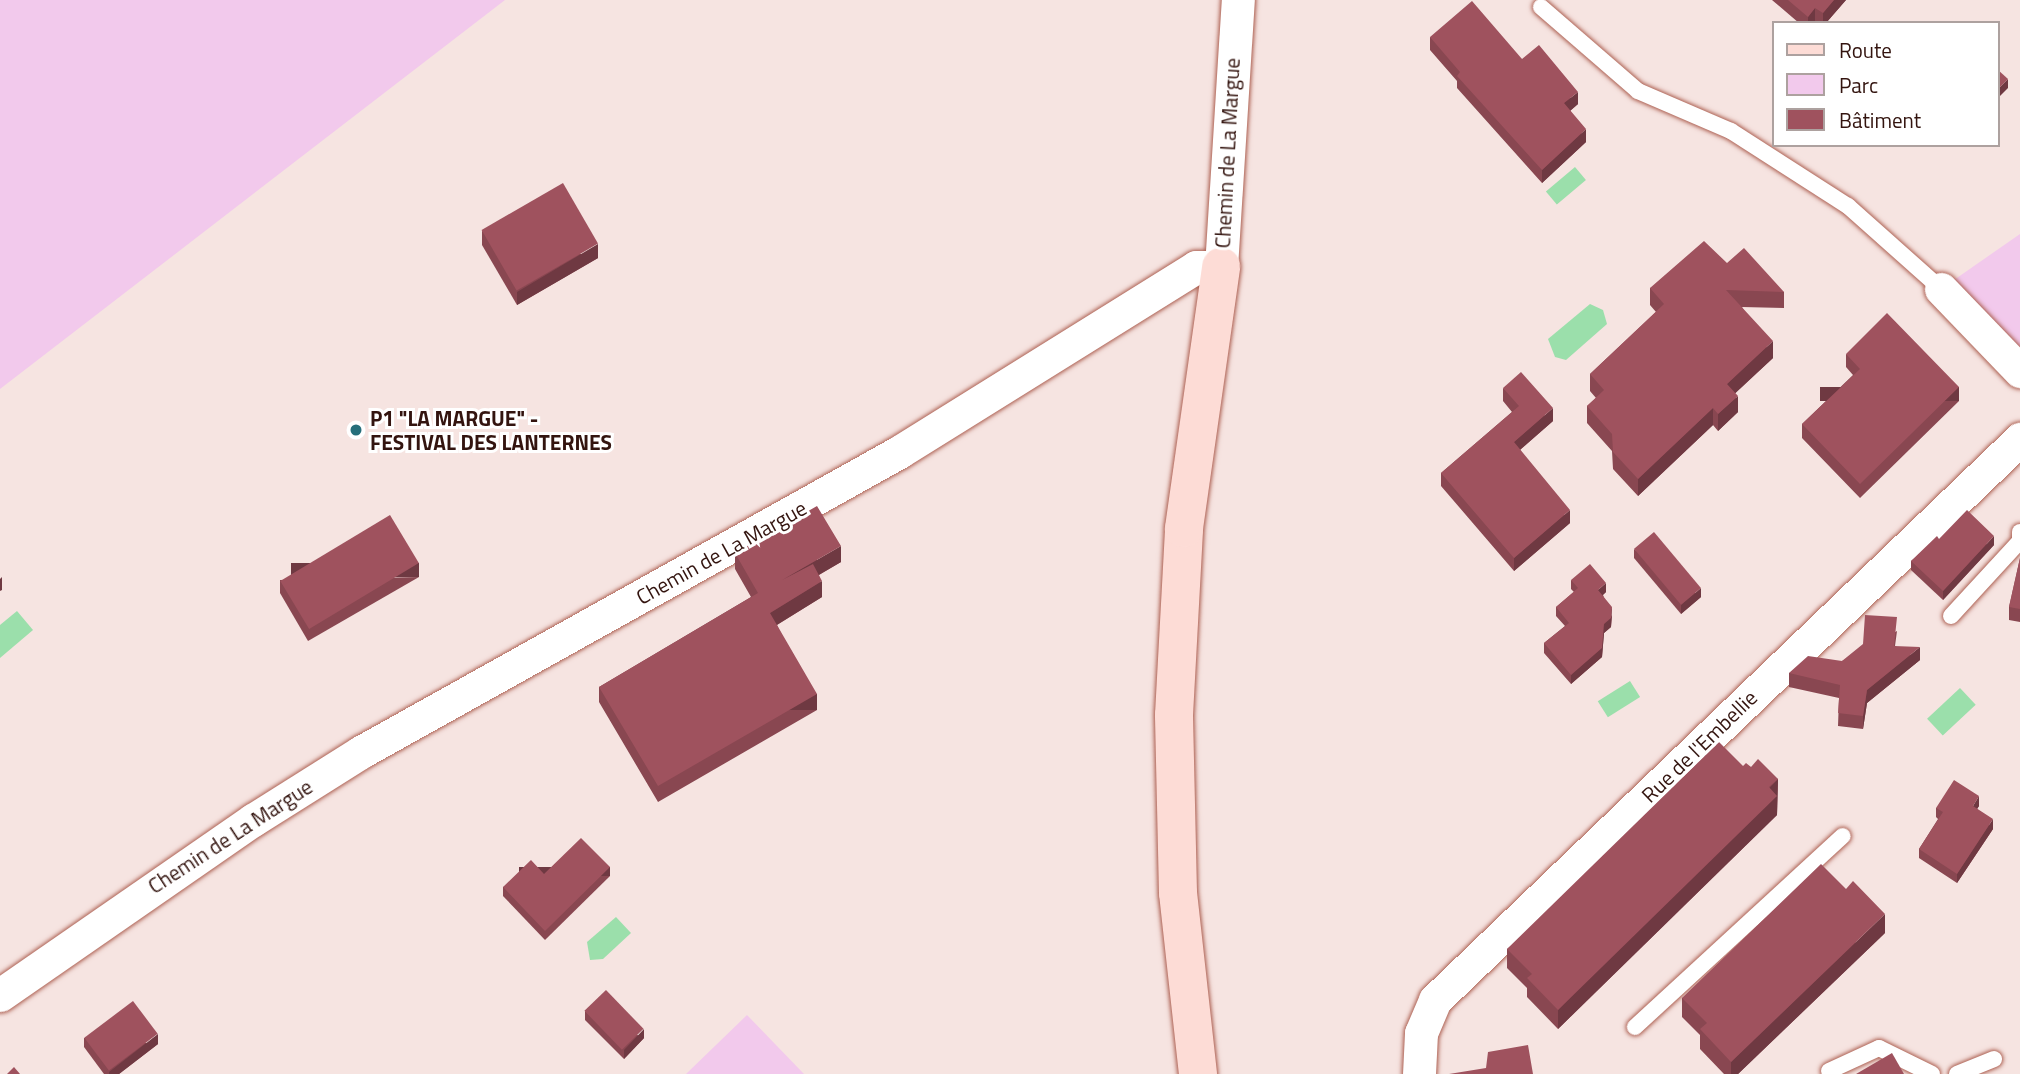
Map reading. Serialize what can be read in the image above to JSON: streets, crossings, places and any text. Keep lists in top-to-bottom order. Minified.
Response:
{"streets":{"street":["Chemin de La Margue","Rue de l'Embellie"]},"places":["P1 \"LA MARGUE\" - FESTIVAL DES LANTERNES"],"legend":["Route","Parc","Bâtiment"]}
